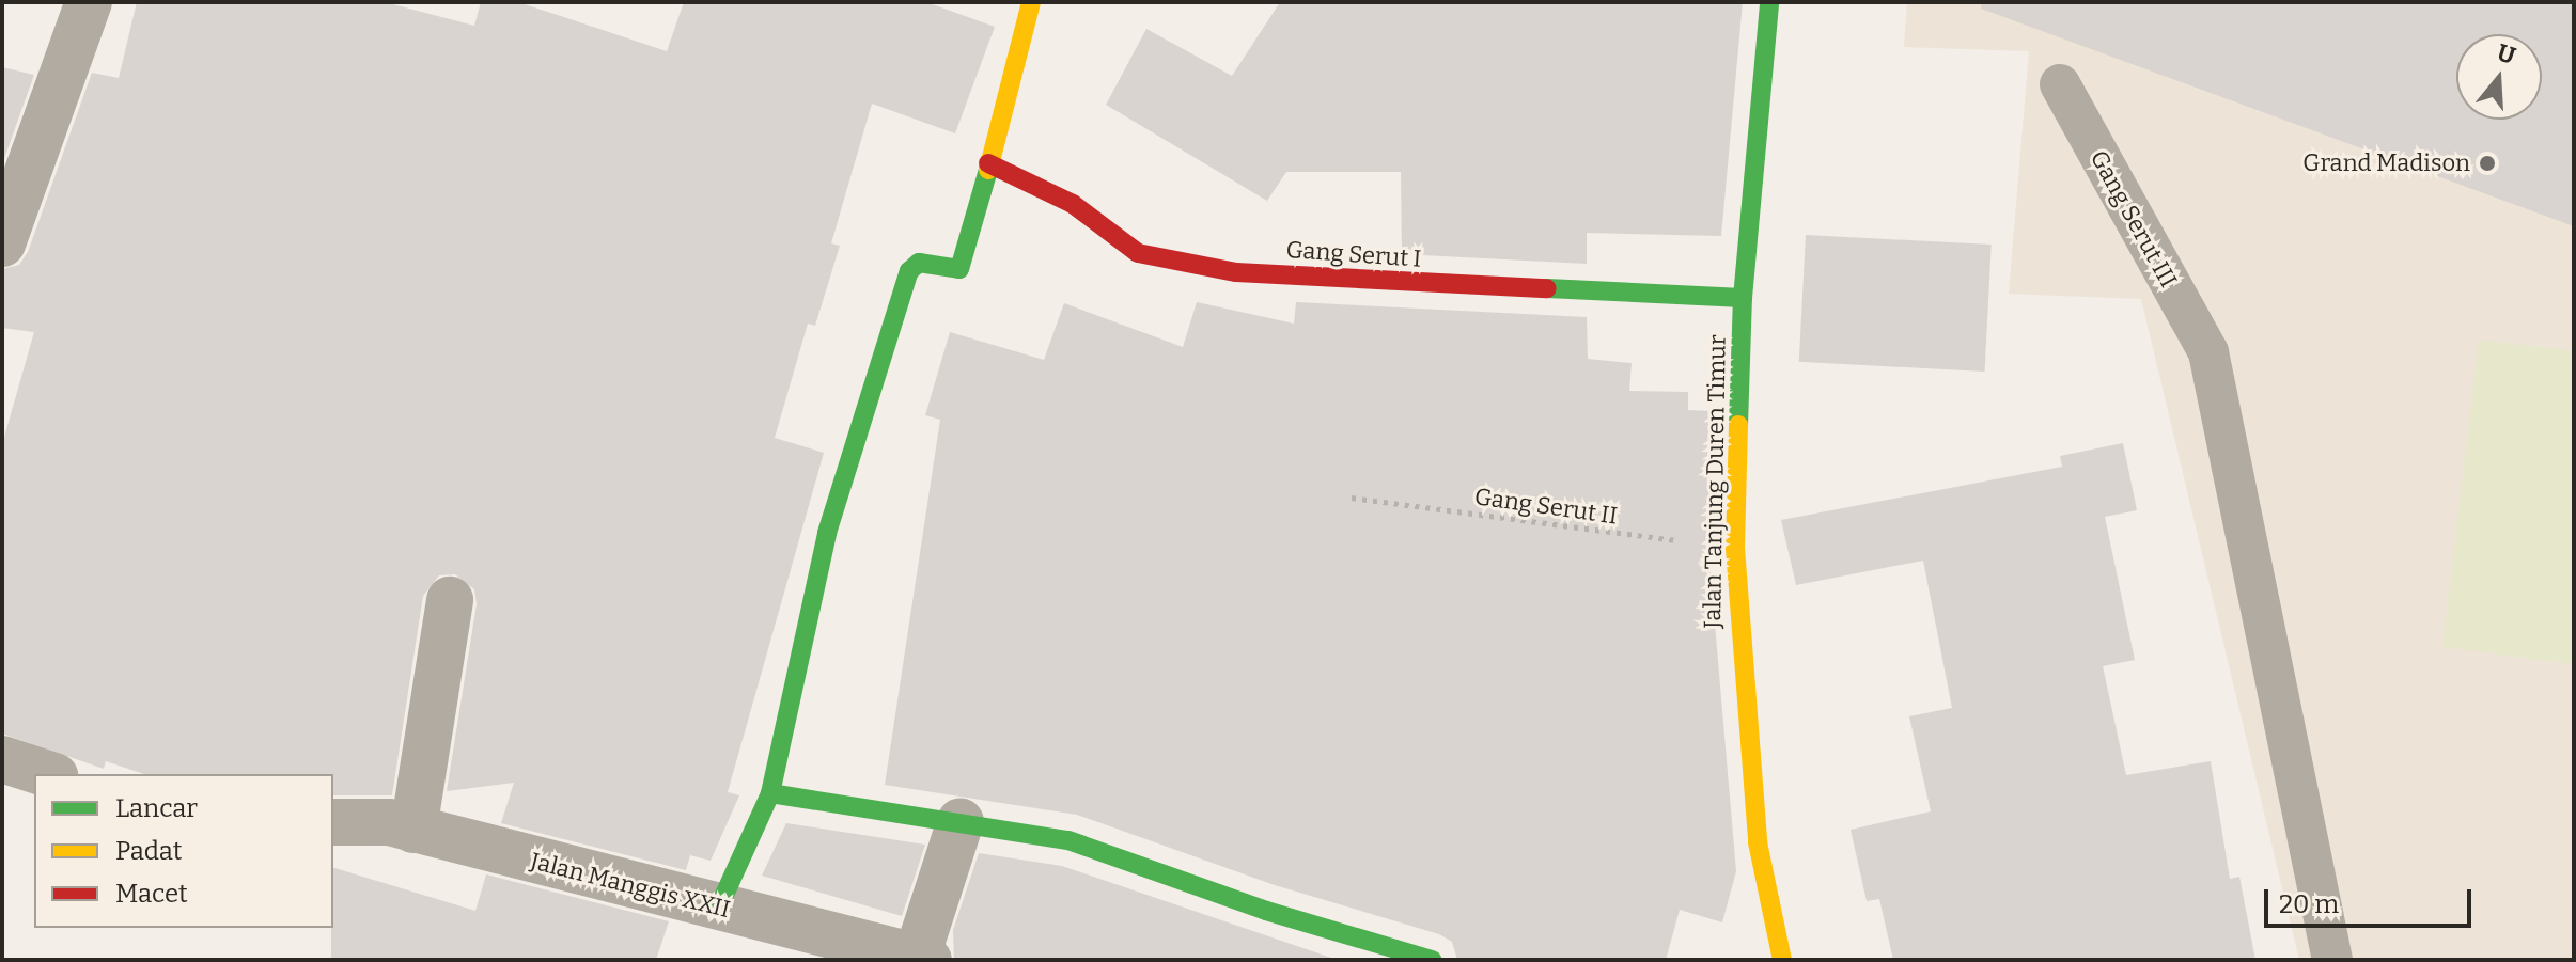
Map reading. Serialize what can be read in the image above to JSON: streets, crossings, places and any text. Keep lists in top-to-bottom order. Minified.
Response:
{"streets":{"street":["Gang Serut I","Jalan Tanjung Duren Timur","Jalan Manggis XXII"],"lane":["Gang Serut III"],"path":["Gang Serut II"]},"crossings":[["Gang Serut I","Jalan Tanjung Duren Timur"],["Jalan Tanjung Duren Timur","Gang Serut II"]],"places":["Grand Madison"],"legend":["Lancar","Padat","Macet"],"scale_bar":"20 m","north":"top"}
